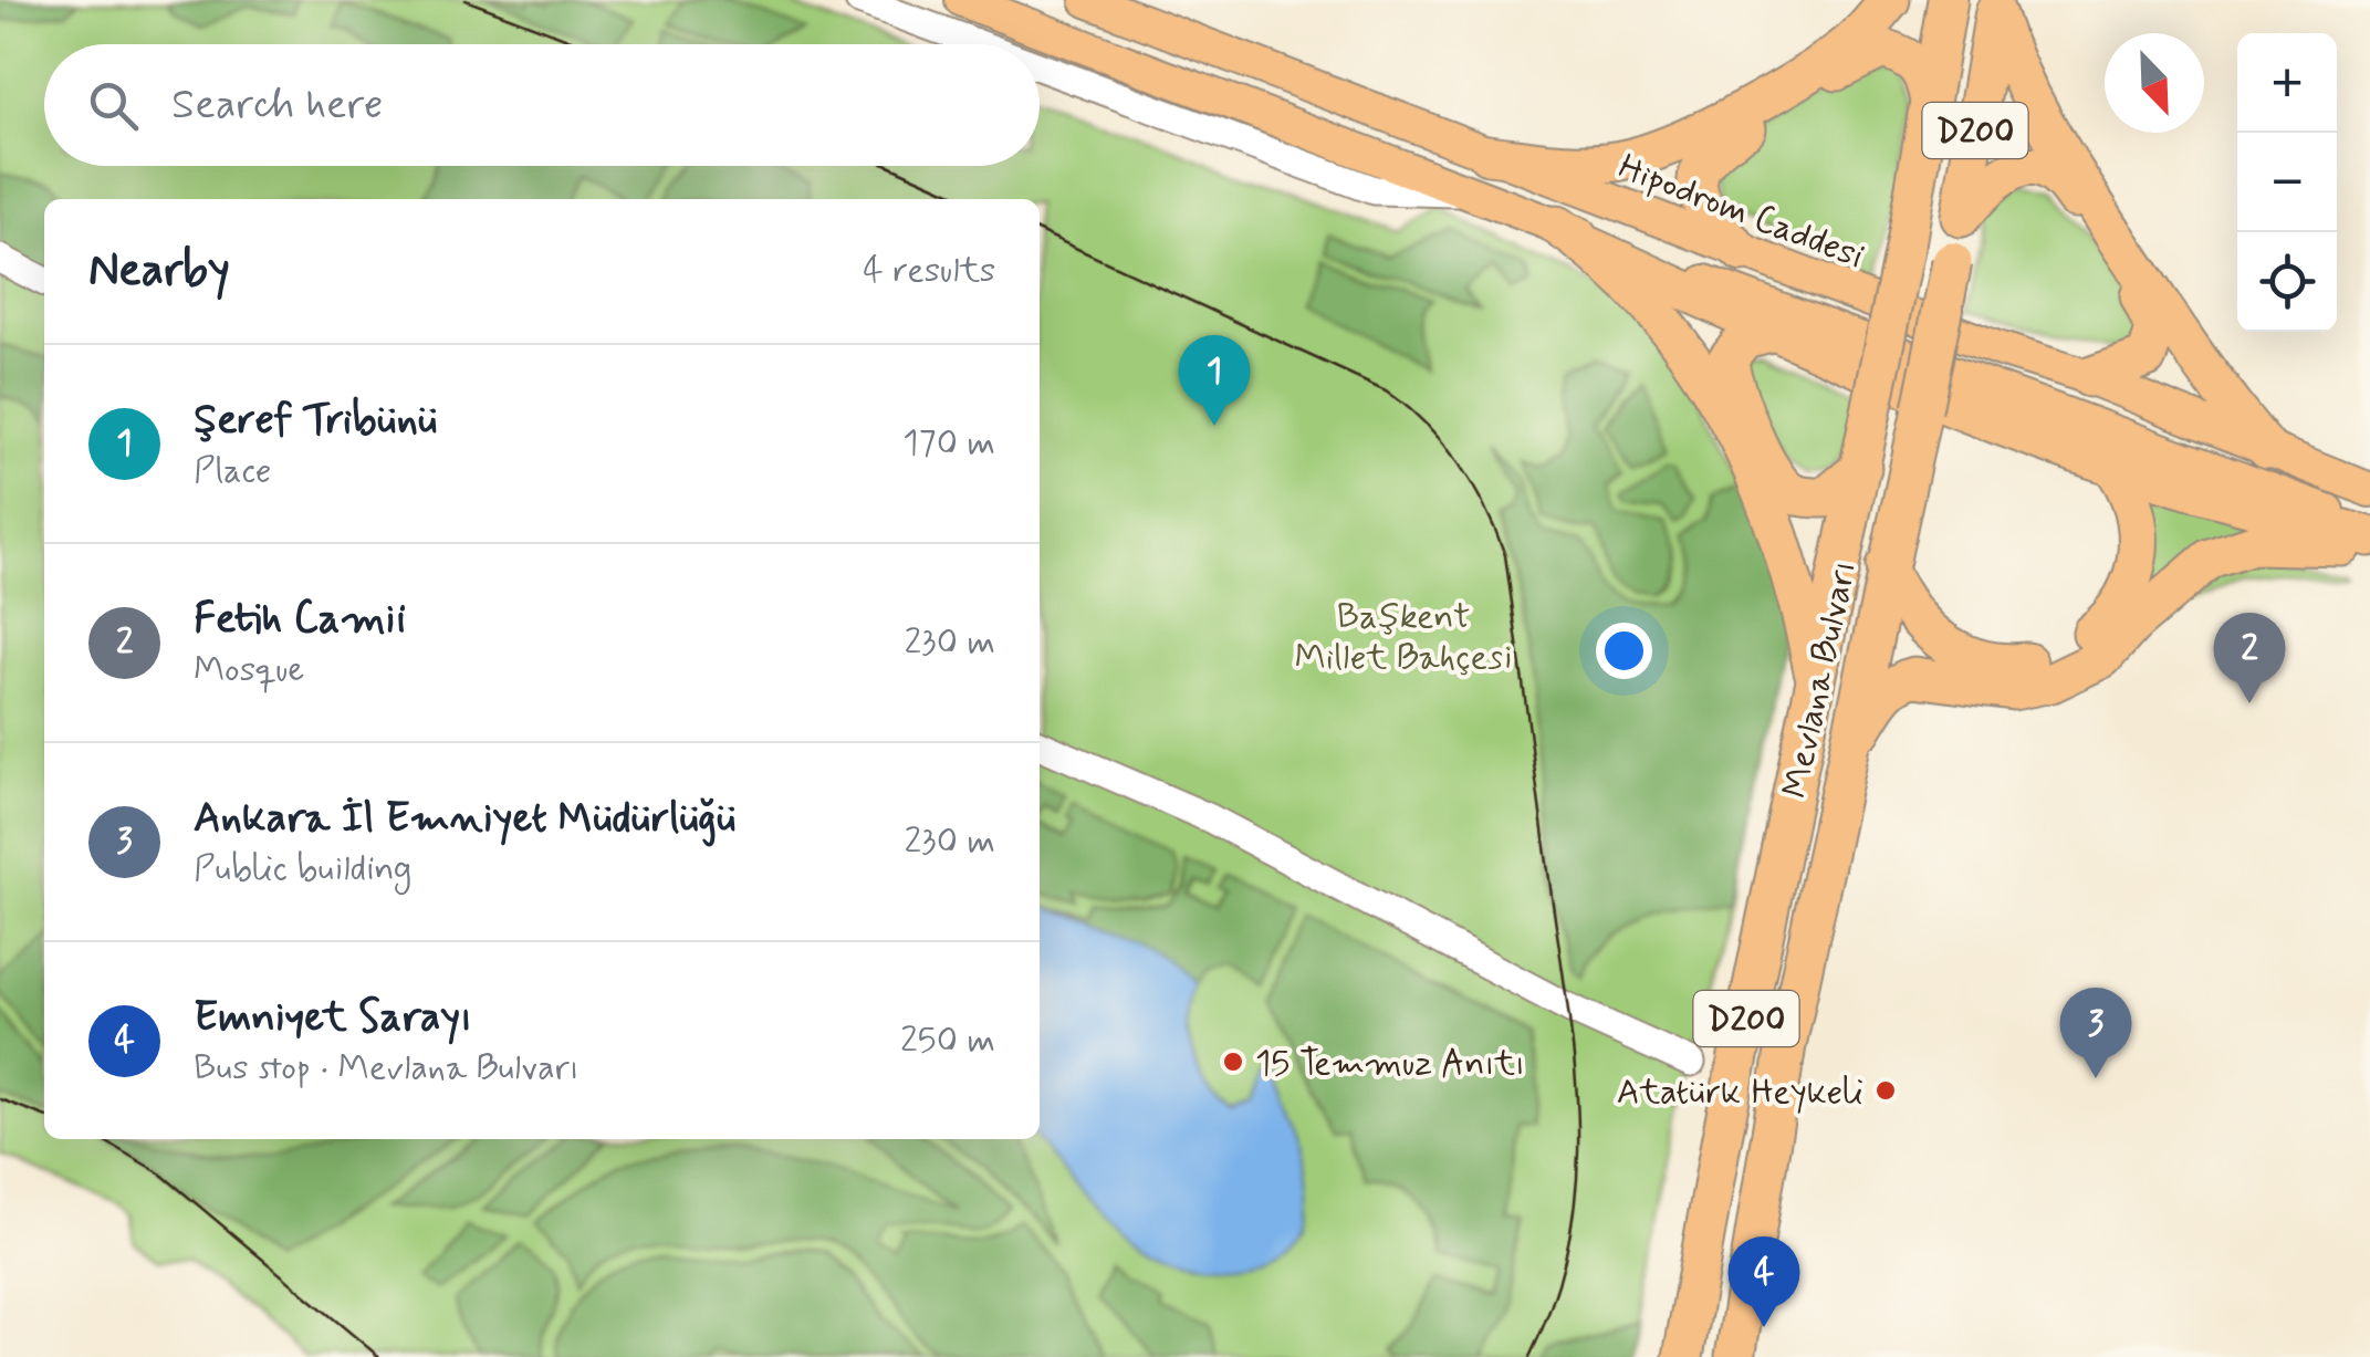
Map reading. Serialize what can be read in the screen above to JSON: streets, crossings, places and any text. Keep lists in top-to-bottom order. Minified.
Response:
{"streets":{"highway":["D200","Mevlana Bulvarı"],"main road":["Hipodrom Caddesi"]},"parks":["Başkent Millet Bahçesi"],"places":["15 Temmuz Anıtı","Atatürk Heykeli"],"north":"bottom right","page":{"map_buttons":["+","−"],"search":"Search here","heading":["Nearby","4 results"],"pins":["1","2","3","4"],"list":[{"mark":"1","name":"Şeref Tribünü","note":"Place","value":"170 m"},{"mark":"2","name":"Fetih Camii","note":"Mosque","value":"230 m"},{"mark":"3","name":"Ankara İl Emniyet Müdürlüğü","note":"Public building","value":"230 m"},{"mark":"4","name":"Emniyet Sarayı","note":"Bus stop · Mevlana Bulvarı","value":"250 m"}]}}
